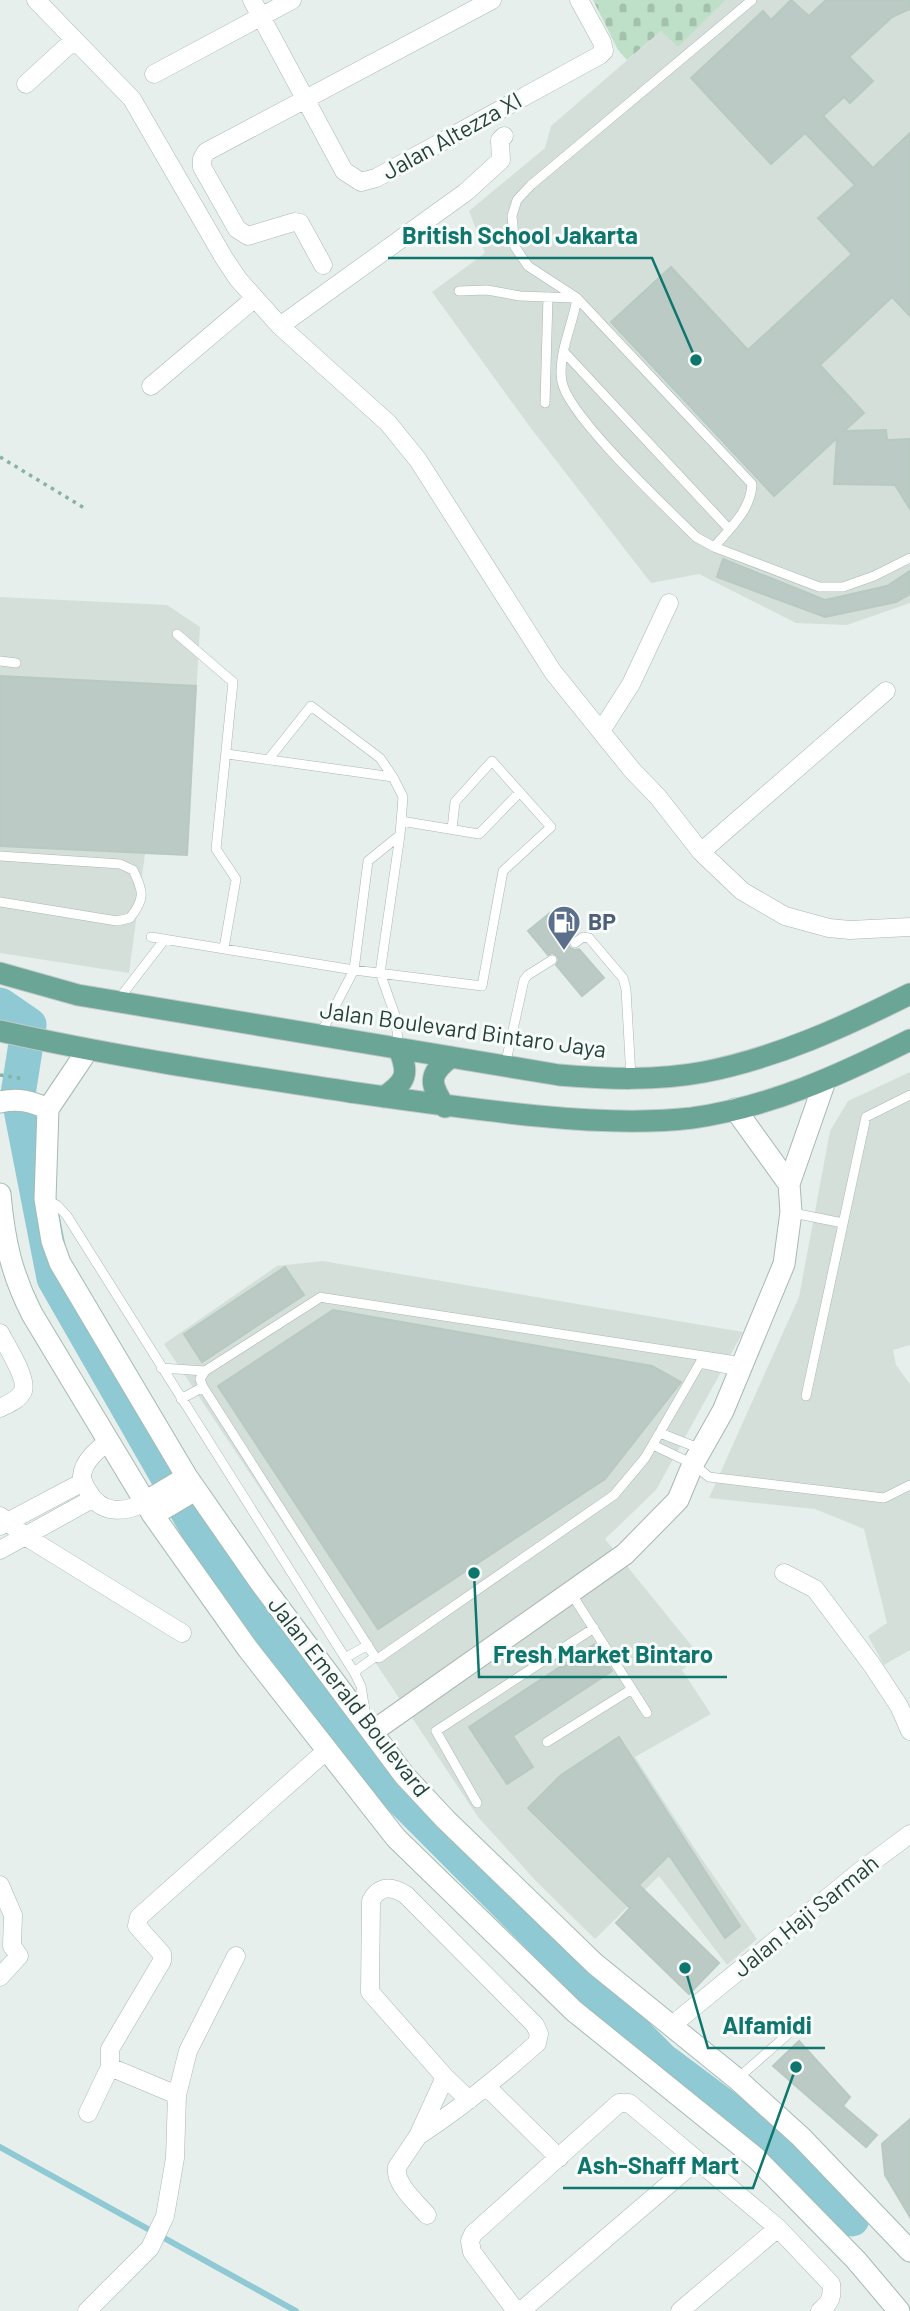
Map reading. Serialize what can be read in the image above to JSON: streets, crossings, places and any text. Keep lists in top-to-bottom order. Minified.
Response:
{"streets":{"main road":["Jalan Boulevard Bintaro Jaya","Jalan Emerald Boulevard"],"street":["Jalan Altezza XI","Jalan Haji Sarmah"]},"crossings":[["Jalan Emerald Boulevard","Jalan Haji Sarmah"]],"places":{"other":["British School Jakarta","Fresh Market Bintaro","Alfamidi","Ash-Shaff Mart"],"fuel station":["BP"]}}
